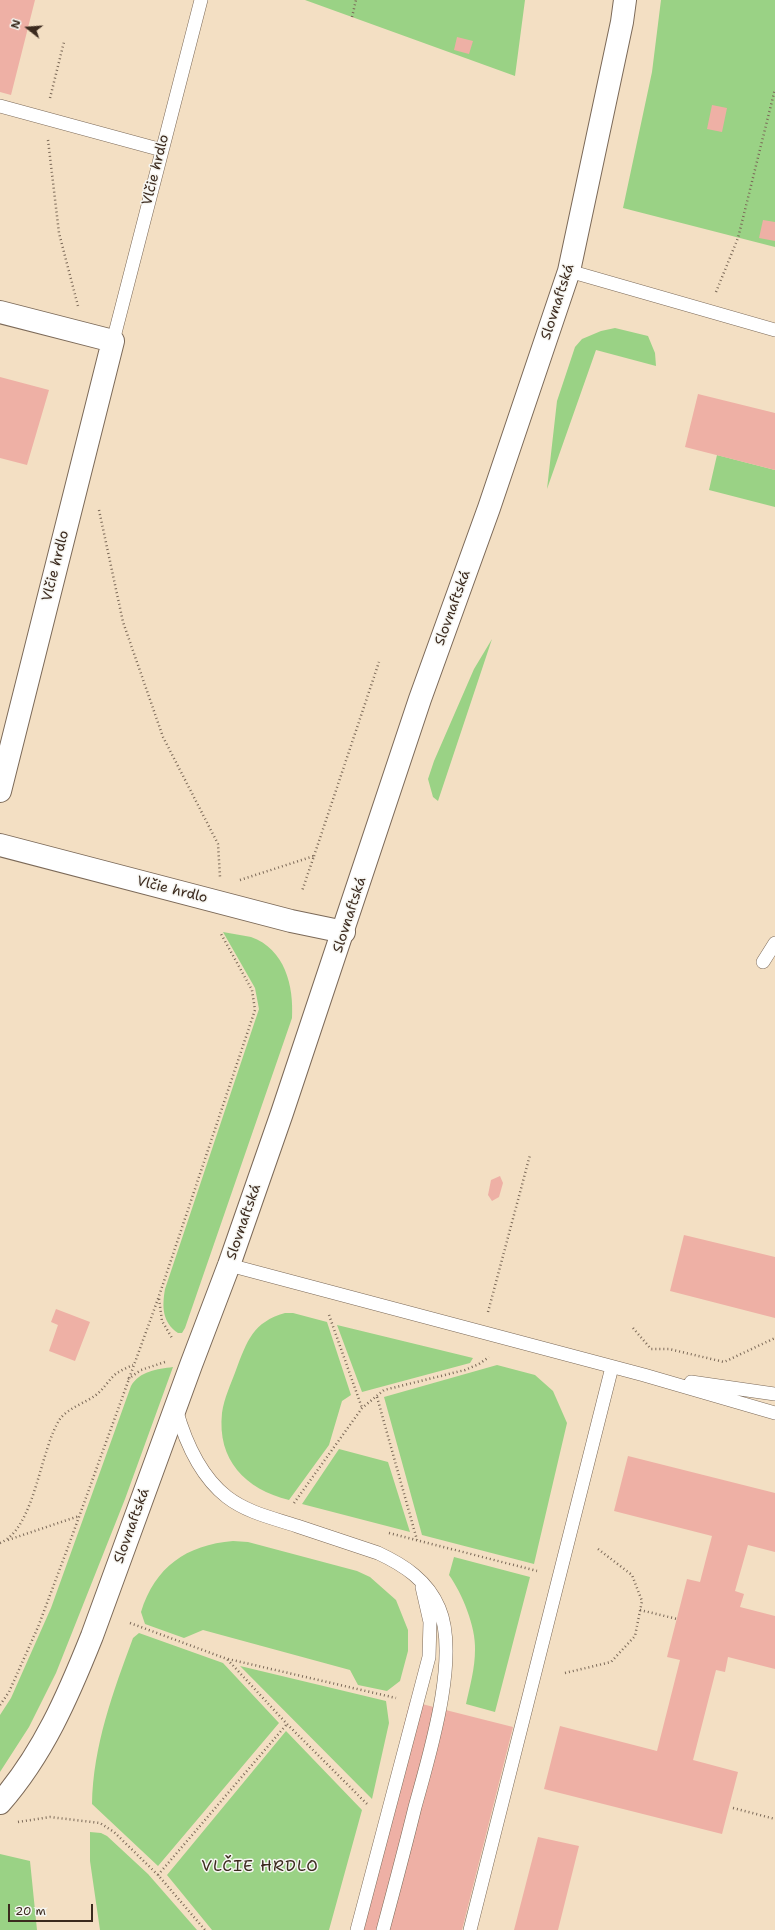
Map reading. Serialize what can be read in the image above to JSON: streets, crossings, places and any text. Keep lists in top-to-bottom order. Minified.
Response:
{"streets":{"main road":["Vlčie hrdlo","Slovnaftská"]},"crossings":[["Vlčie hrdlo","Slovnaftská"]],"districts":["VLČIE HRDLO"],"scale_bar":"20 m","north":"left"}
